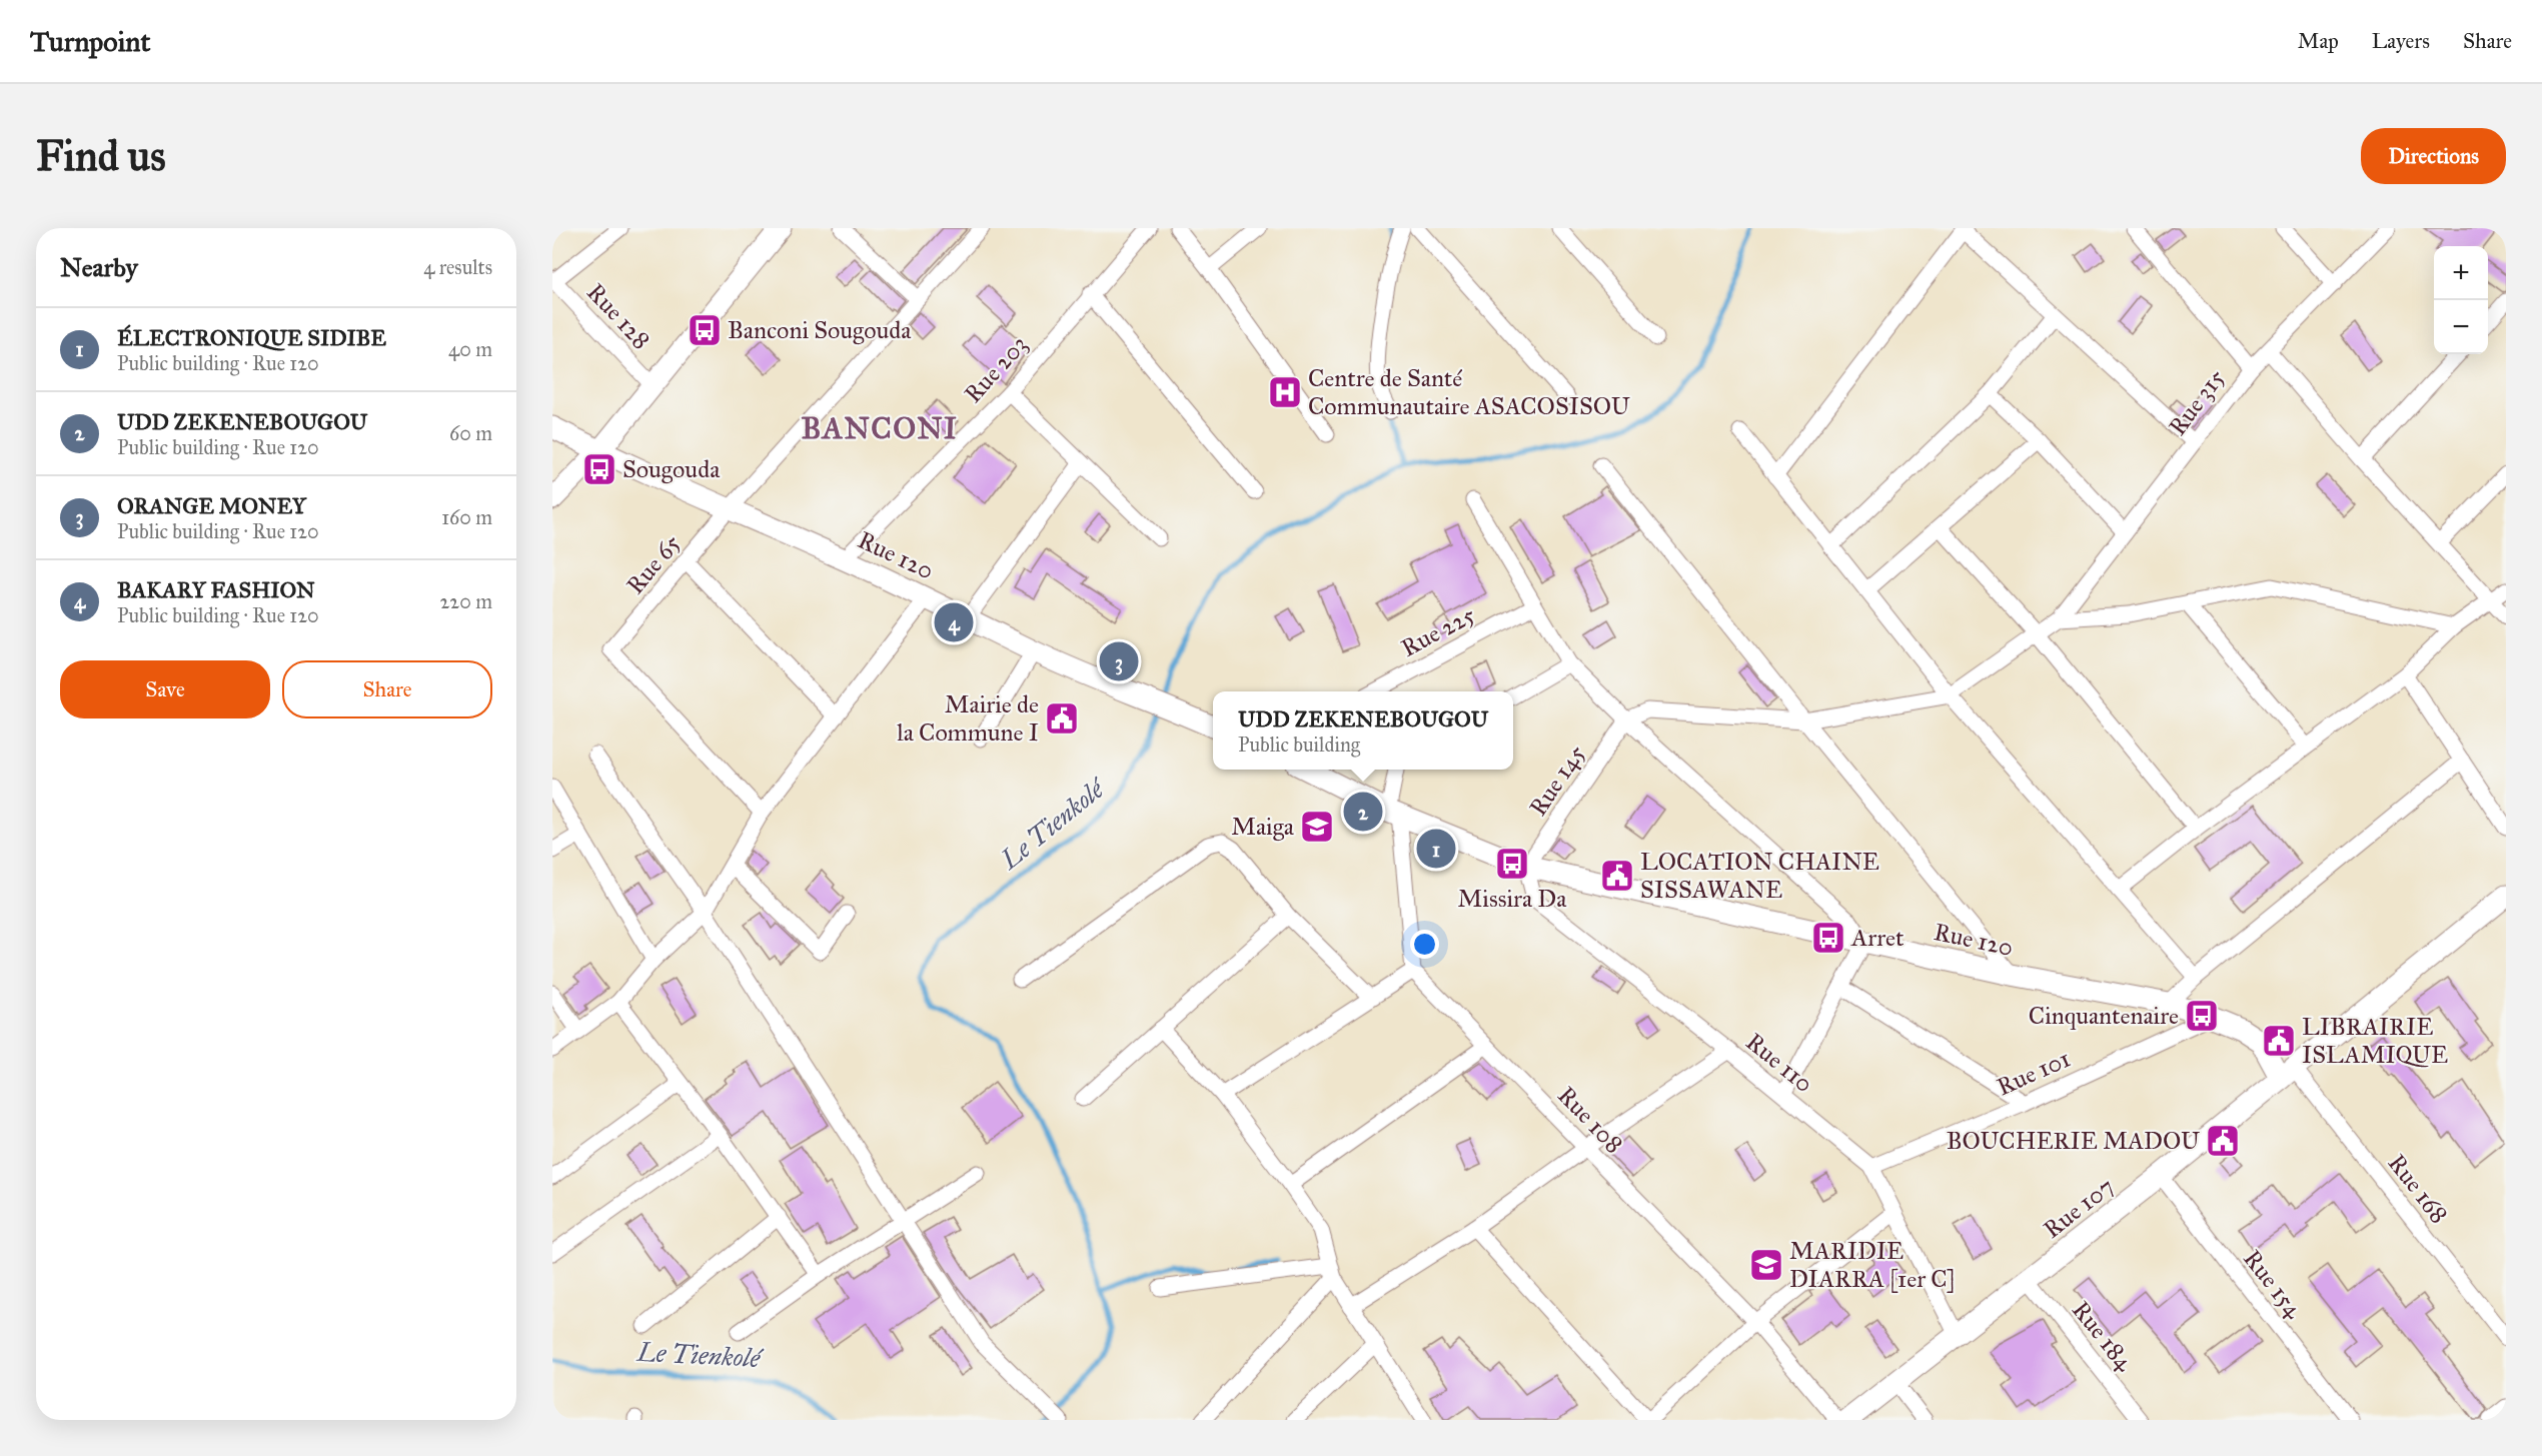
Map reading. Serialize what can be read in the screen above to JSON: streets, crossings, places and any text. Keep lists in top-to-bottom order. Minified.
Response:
{"streets":{"main road":["Rue 120","Rue 107"],"street":["Rue 128","Rue 203","Rue 315","Rue 65","Rue 225","Rue 145","Rue 110","Rue 101","Rue 108","Rue 168","Rue 154","Rue 184"]},"crossings":[["Rue 203","Rue 120"],["Rue 120","Rue 65"],["Rue 120","Rue 145"],["Rue 120","Rue 110"],["Rue 120","Rue 101"],["Rue 120","Rue 168"],["Rue 120","Rue 107"],["Rue 145","Rue 110"],["Rue 110","Rue 101"],["Rue 110","Rue 107"],["Rue 168","Rue 107"],["Rue 107","Rue 154"],["Rue 107","Rue 184"]],"districts":["BANCONI"],"water":["Le Tienkolé"],"places":{"bus stop":["Banconi Sougouda","Sougouda","Missira Da","Arret","Cinquantenaire"],"hospital":["Centre de Santé Communautaire ASACOSISOU"],"public building":["Mairie de la Commune I","LOCATION CHAINE SISSAWANE","LIBRAIRIE ISLAMIQUE","BOUCHERIE MADOU"],"school or university":["Maiga","MARIDIE DIARRA [1er C]"]},"page":{"header":"Turnpoint","nav":["Map","Layers","Share"],"buttons":["Directions",["Save","Share"]],"title":"Find us","heading":["Nearby","4 results"],"map_buttons":["+","−"],"list":[{"mark":"1","name":"ÉLECTRONIQUE SIDIBE","note":"Public building · Rue 120","value":"40 m"},{"mark":"2","name":"UDD ZEKENEBOUGOU","note":"Public building · Rue 120","value":"60 m"},{"mark":"3","name":"ORANGE MONEY","note":"Public building · Rue 120","value":"160 m"},{"mark":"4","name":"BAKARY FASHION","note":"Public building · Rue 120","value":"220 m"}],"pins":["4","3","2","1"],"popup":["UDD ZEKENEBOUGOU","Public building"]}}
